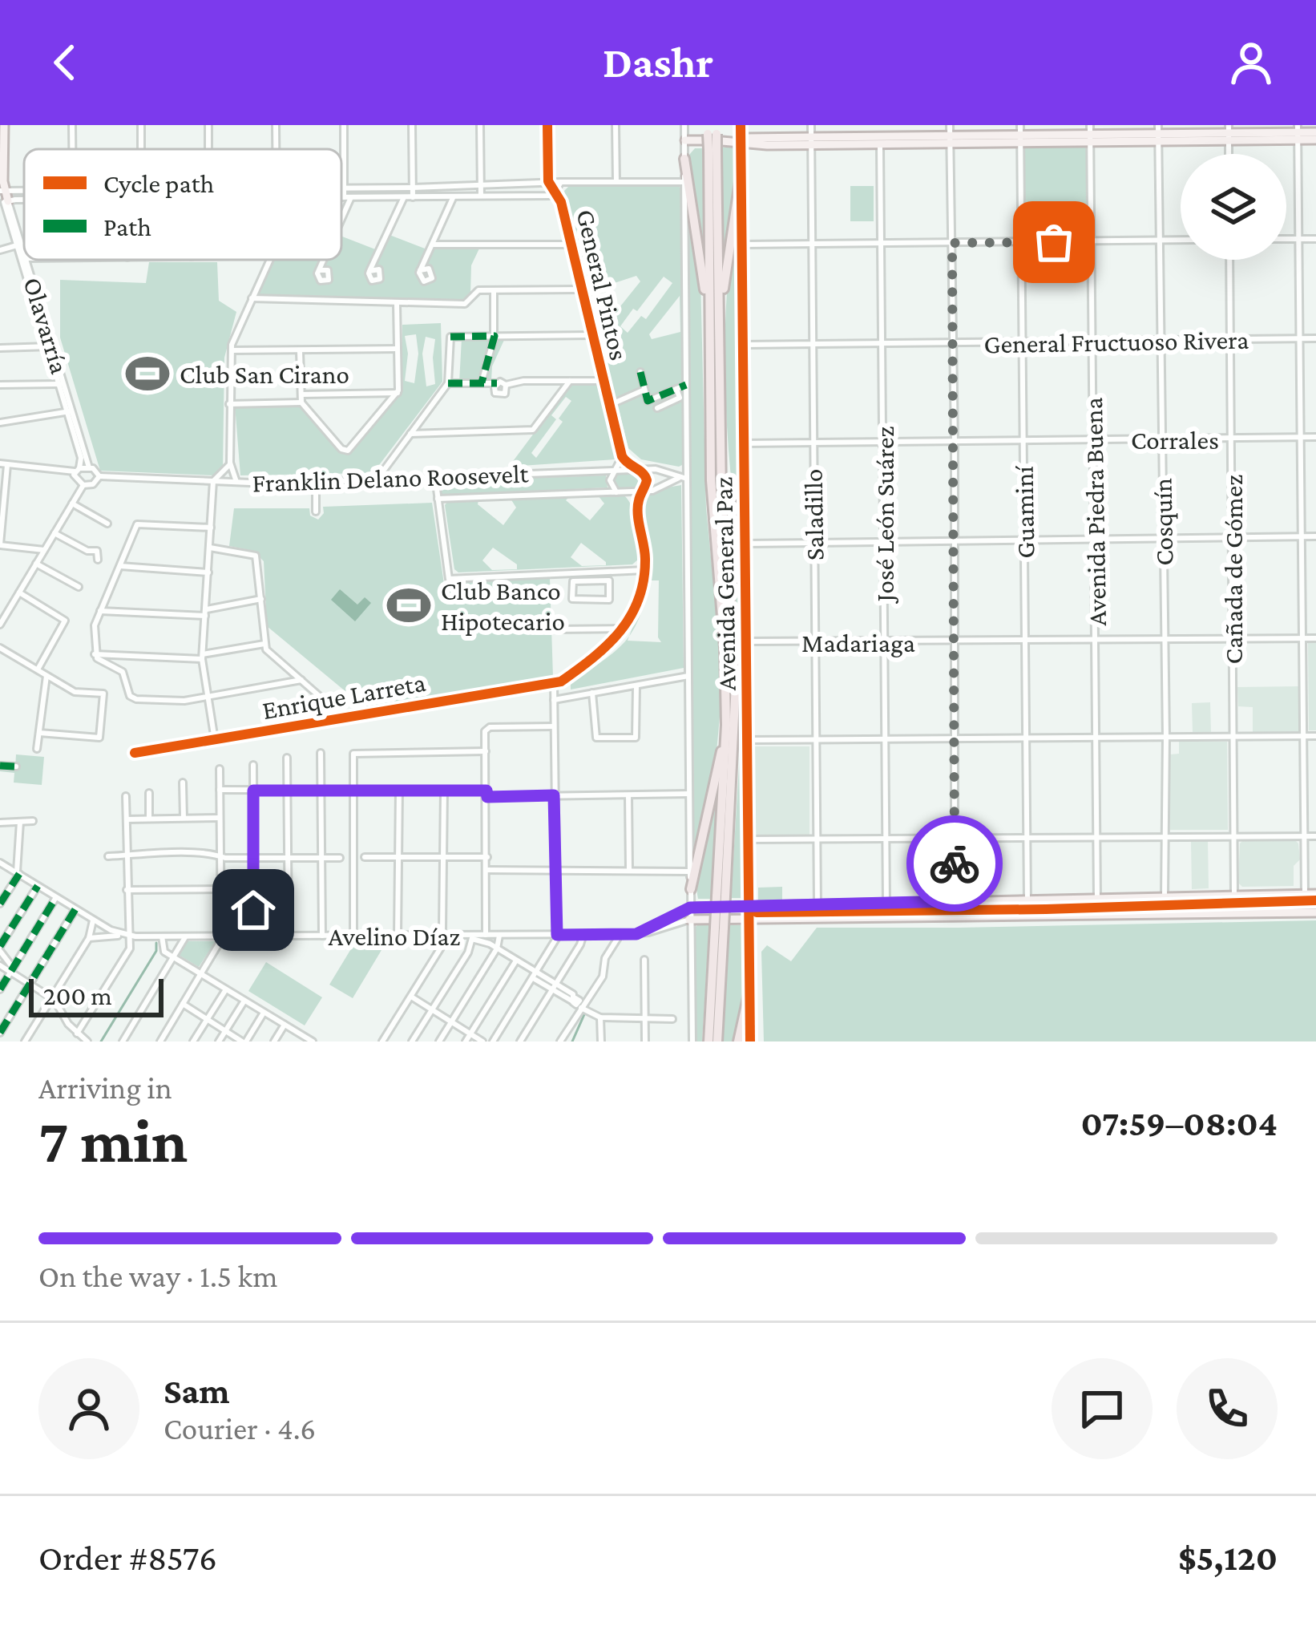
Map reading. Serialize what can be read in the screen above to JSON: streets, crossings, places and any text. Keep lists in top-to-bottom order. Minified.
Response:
{"streets":{"highway":["Avenida General Paz"],"main road":["Olavarría"],"street":["General Pintos","General Fructuoso Rivera","Corrales","Franklin Delano Roosevelt","Avenida Piedra Buena","Guaminí","José León Suárez","Saladillo","Cosquín","Cañada de Gómez","Madariaga","Enrique Larreta","Avelino Díaz"]},"crossings":[["Olavarría","Franklin Delano Roosevelt"],["General Fructuoso Rivera","Avenida Piedra Buena"],["General Fructuoso Rivera","Guaminí"],["General Fructuoso Rivera","José León Suárez"],["General Fructuoso Rivera","Saladillo"],["General Fructuoso Rivera","Cosquín"],["General Fructuoso Rivera","Cañada de Gómez"],["General Fructuoso Rivera","Avenida General Paz"],["Corrales","Avenida Piedra Buena"],["Corrales","Guaminí"],["Corrales","José León Suárez"],["Corrales","Saladillo"],["Corrales","Cosquín"],["Corrales","Cañada de Gómez"],["Corrales","Avenida General Paz"],["Franklin Delano Roosevelt","Avenida General Paz"],["Avenida Piedra Buena","Madariaga"],["Guaminí","Madariaga"],["José León Suárez","Madariaga"],["Saladillo","Madariaga"],["Cosquín","Madariaga"],["Cañada de Gómez","Madariaga"],["Avenida General Paz","Madariaga"],["Avenida General Paz","Avelino Díaz"]],"places":{"sports":["Club San Cirano","Club Banco Hipotecario"]},"legend":["Cycle path","Path"],"scale_bar":"200 m","page":{"header":"Dashr","scale":"200 m","heading":["7 min","Arriving in","07:59–08:04"],"panel":["Sam","Courier · 4.6","Order #8576","$5,120"],"bar":"On the way · 1.5 km"}}
